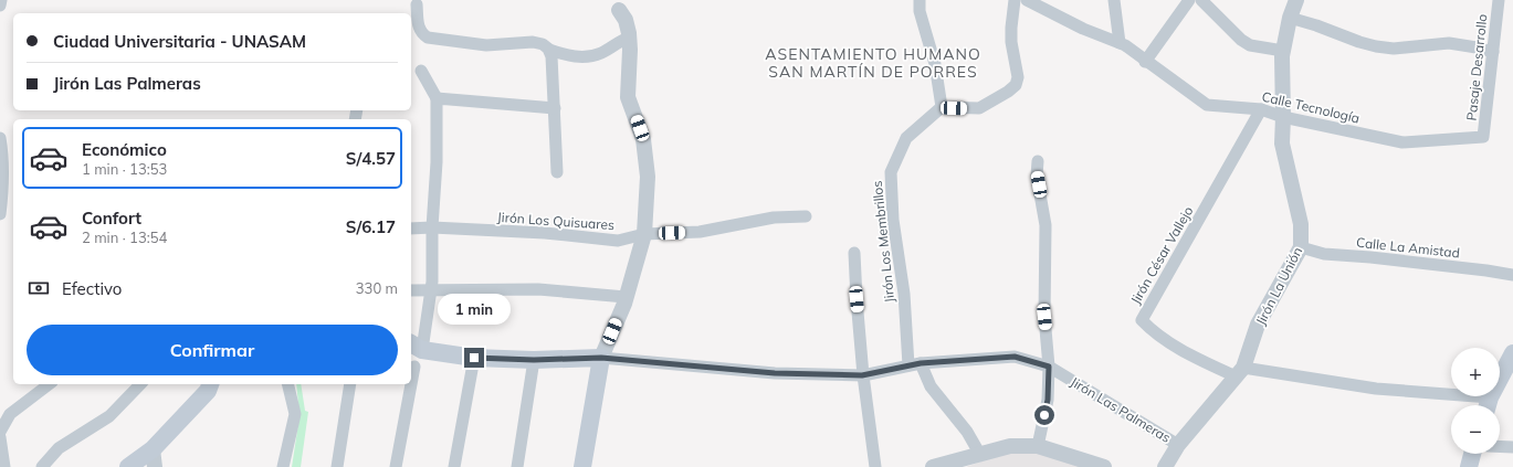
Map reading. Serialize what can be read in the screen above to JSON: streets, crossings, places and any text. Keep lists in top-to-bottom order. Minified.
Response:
{"streets":{"main road":["Jirón Las Palmeras"],"street":["Pasaje Desarrollo","Calle Tecnología","Jirón Los Quisuares","Jirón Los Membrillos","Calle La Amistad","Jirón César Vallejo","Jirón La Unión"]},"crossings":[["Pasaje Desarrollo","Calle Tecnología"],["Calle Tecnología","Jirón César Vallejo"],["Calle Tecnología","Jirón La Unión"],["Jirón Los Membrillos","Jirón Las Palmeras"],["Calle La Amistad","Jirón La Unión"],["Jirón César Vallejo","Jirón La Unión"],["Jirón La Unión","Jirón Las Palmeras"]],"districts":["ASENTAMIENTO HUMANO SAN MARTÍN DE PORRES"],"page":{"banner":["Ciudad Universitaria - UNASAM","Jirón Las Palmeras"],"list":[{"name":"Económico","note":"1 min · 13:53","value":"S/4.57"},{"name":"Confort","note":"2 min · 13:54","value":"S/6.17"}],"pay":["Efectivo","330 m"],"bubble":"1 min","buttons":"Confirmar","map_buttons":["+","−"]}}
